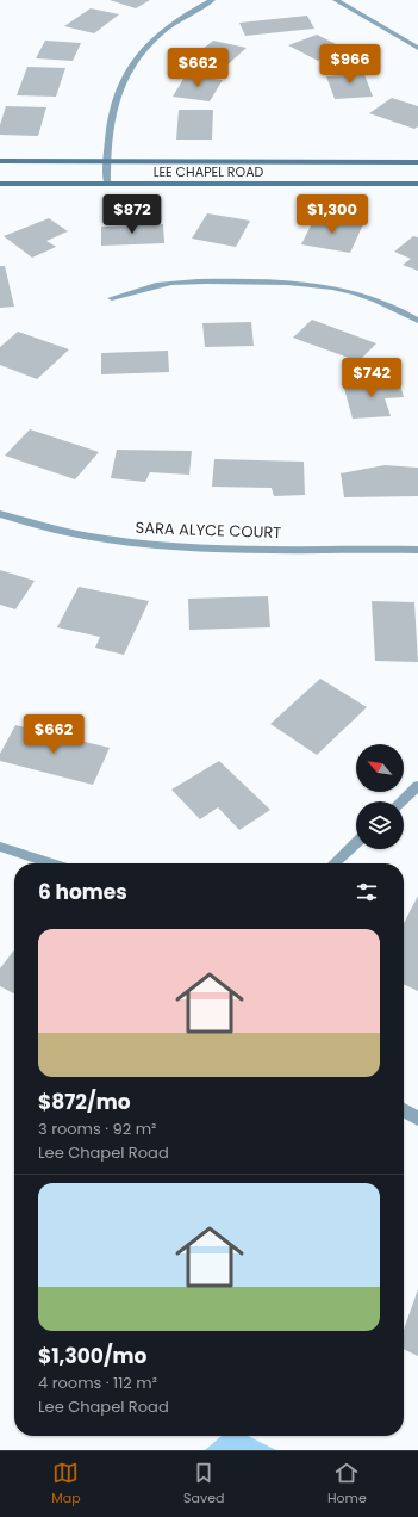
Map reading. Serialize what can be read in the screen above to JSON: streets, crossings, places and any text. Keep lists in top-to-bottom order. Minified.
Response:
{"streets":{"main road":["LEE CHAPEL ROAD"],"street":["SARA ALYCE COURT"]},"north":"top left","page":{"price":["$966","$662","$872","$1,300","$742","$662"],"heading":"6 homes","list":[{"name":"$872/mo","note":"3 rooms · 92 m² · Lee Chapel Road"},{"name":"$1,300/mo","note":"4 rooms · 112 m² · Lee Chapel Road"}],"tabs":["Map","Saved","Home"]}}
